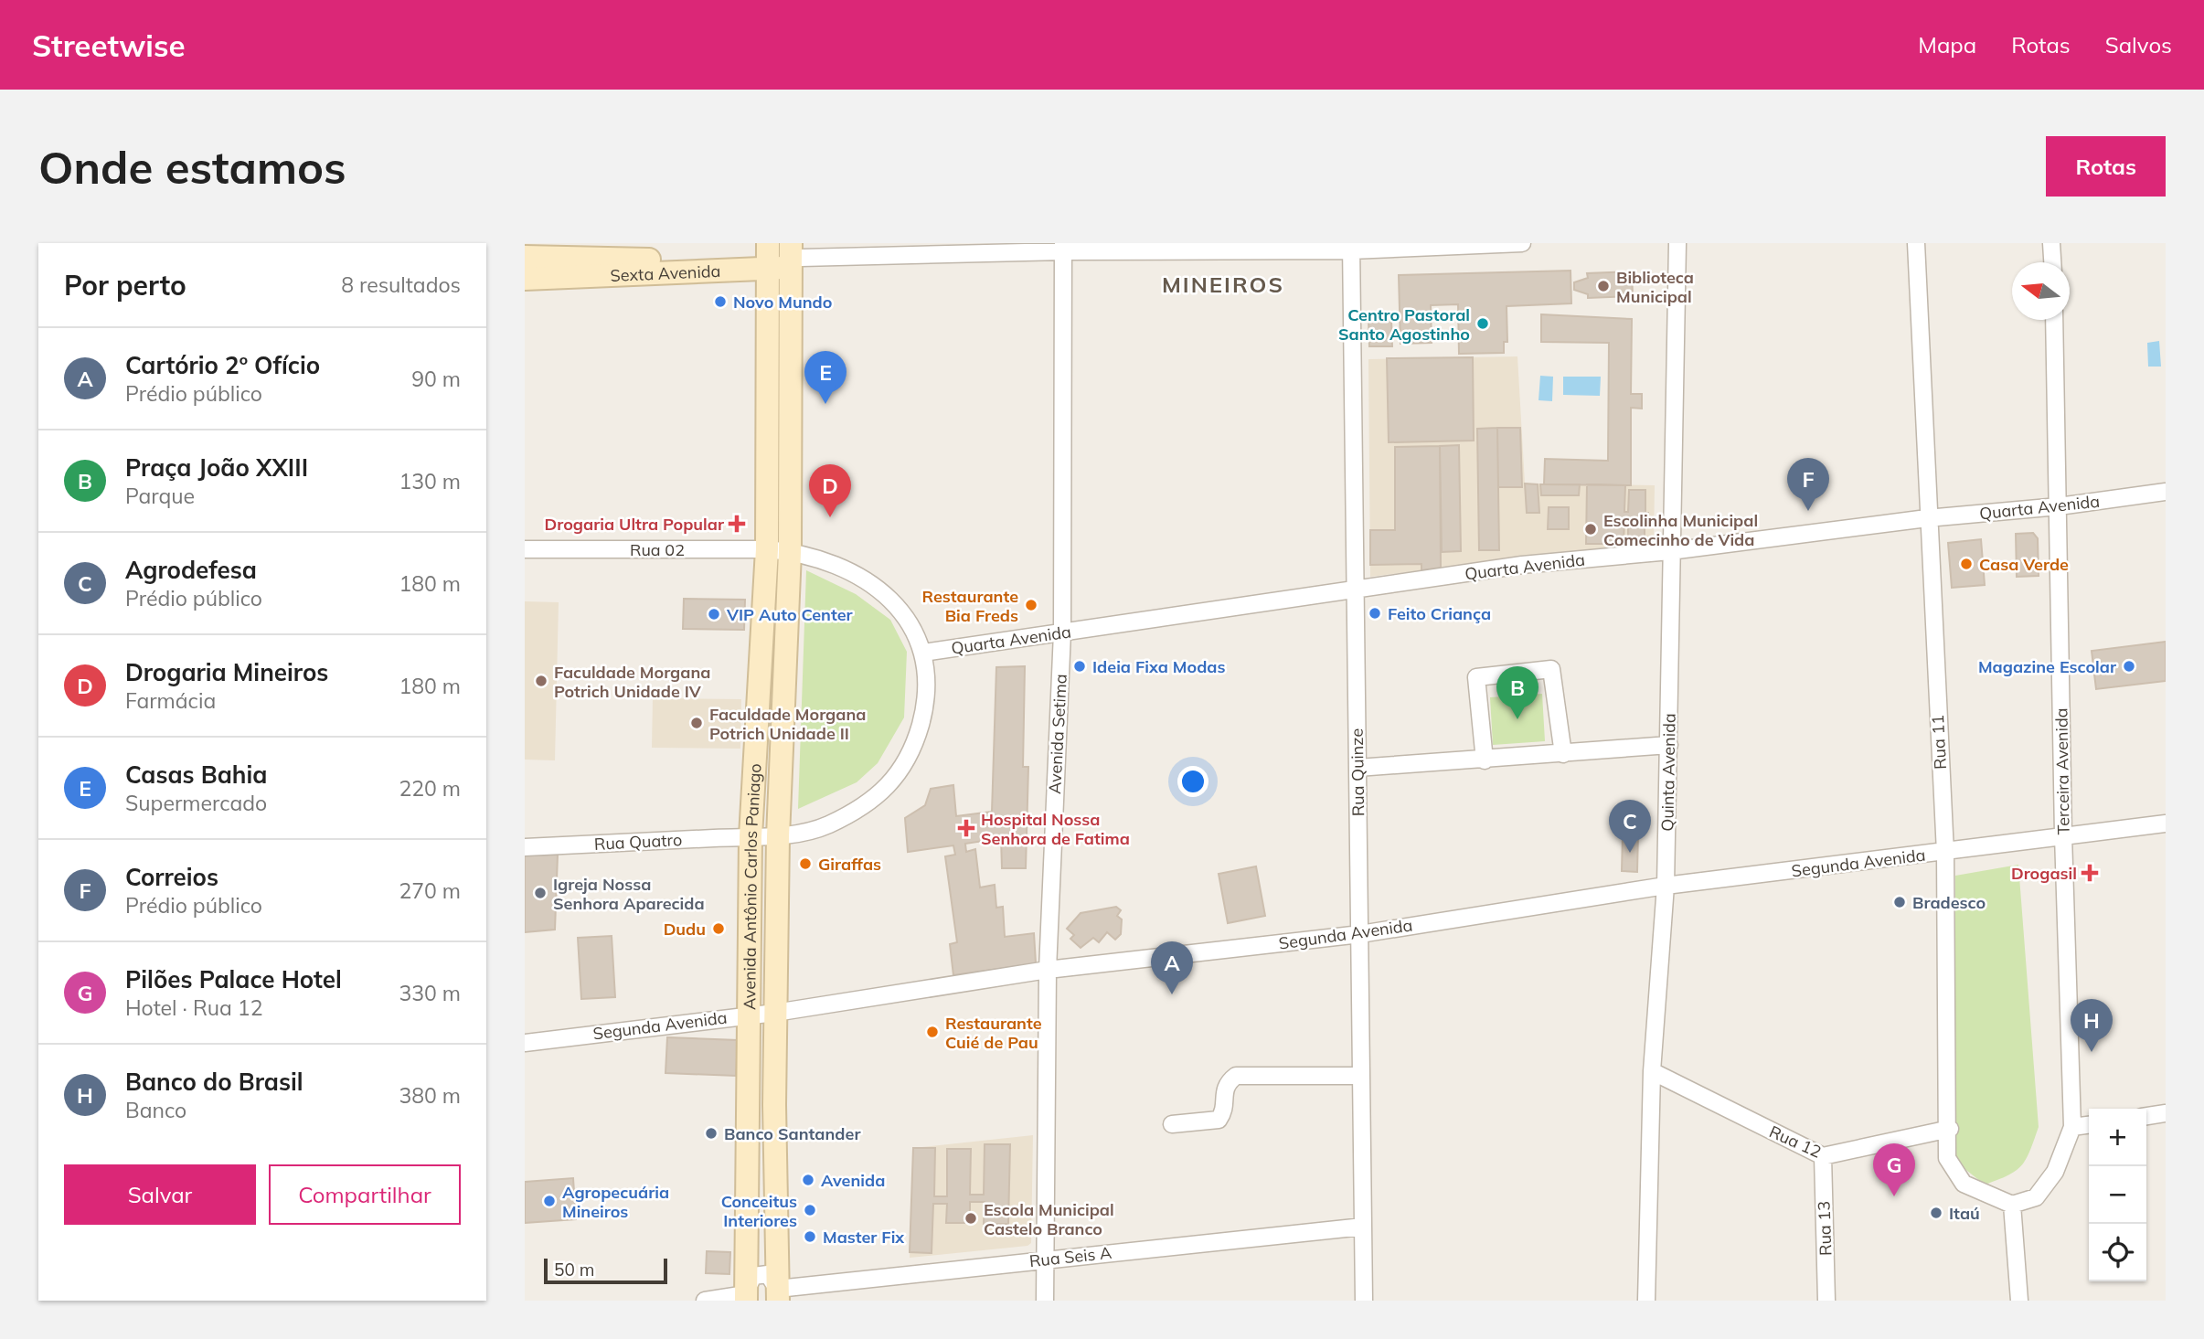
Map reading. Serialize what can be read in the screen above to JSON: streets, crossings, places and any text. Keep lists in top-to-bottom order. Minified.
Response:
{"streets":{"main road":["Sexta Avenida","Avenida Antônio Carlos Paniago"],"street":["Quarta Avenida","Rua 02","Avenida Setima","Rua 11","Terceira Avenida","Rua Quinze","Quinta Avenida","Rua Quatro","Segunda Avenida","Rua 12","Rua 13","Rua Seis A"]},"crossings":[["Sexta Avenida","Avenida Setima"],["Sexta Avenida","Rua Quinze"],["Sexta Avenida","Avenida Antônio Carlos Paniago"],["Quarta Avenida","Rua 02"],["Quarta Avenida","Avenida Setima"],["Quarta Avenida","Rua 11"],["Quarta Avenida","Terceira Avenida"],["Quarta Avenida","Rua Quinze"],["Quarta Avenida","Quinta Avenida"],["Quarta Avenida","Rua Quatro"],["Rua 02","Rua Quatro"],["Rua 02","Avenida Antônio Carlos Paniago"],["Avenida Setima","Segunda Avenida"],["Avenida Setima","Rua Seis A"],["Rua 11","Terceira Avenida"],["Rua 11","Segunda Avenida"],["Rua 11","Rua 12"],["Terceira Avenida","Segunda Avenida"],["Rua Quinze","Segunda Avenida"],["Rua Quinze","Rua Seis A"],["Quinta Avenida","Segunda Avenida"],["Quinta Avenida","Rua 12"],["Rua Quatro","Avenida Antônio Carlos Paniago"],["Segunda Avenida","Avenida Antônio Carlos Paniago"],["Avenida Antônio Carlos Paniago","Rua Seis A"],["Rua 12","Rua 13"]],"districts":["MINEIROS"],"places":{"other":["Biblioteca Municipal","Novo Mundo","Centro Pastoral Santo Agostinho","Escolinha Municipal Comecinho de Vida","Casa Verde","Restaurante Bia Freds","Feito Criança","VIP Auto Center","Ideia Fixa Modas","Magazine Escolar","Faculdade Morgana Potrich Unidade IV","Faculdade Morgana Potrich Unidade II","Giraffas","Igreja Nossa Senhora Aparecida","Bradesco","Dudu","Restaurante Cuié de Pau","Banco Santander","Avenida","Agropecuária Mineiros","Conceitus Interiores","Itaú","Escola Municipal Castelo Branco","Master Fix"],"health":["Drogaria Ultra Popular","Hospital Nossa Senhora de Fatima","Drogasil"]},"scale_bar":"50 m","north":"left","page":{"header":"Streetwise","nav":["Mapa","Rotas","Salvos"],"buttons":["Rotas",["Salvar","Compartilhar"]],"title":"Onde estamos","heading":["Por perto","8 resultados"],"list":[{"mark":"A","name":"Cartório 2º Ofício","note":"Prédio público","value":"90 m"},{"mark":"B","name":"Praça João XXIII","note":"Parque","value":"130 m"},{"mark":"C","name":"Agrodefesa","note":"Prédio público","value":"180 m"},{"mark":"D","name":"Drogaria Mineiros","note":"Farmácia","value":"180 m"},{"mark":"E","name":"Casas Bahia","note":"Supermercado","value":"220 m"},{"mark":"F","name":"Correios","note":"Prédio público","value":"270 m"},{"mark":"G","name":"Pilões Palace Hotel","note":"Hotel · Rua 12","value":"330 m"},{"mark":"H","name":"Banco do Brasil","note":"Banco","value":"380 m"}],"pins":["E","F","D","B","C","A","H","G"],"map_buttons":["+","−"],"scale":"50 m"}}
